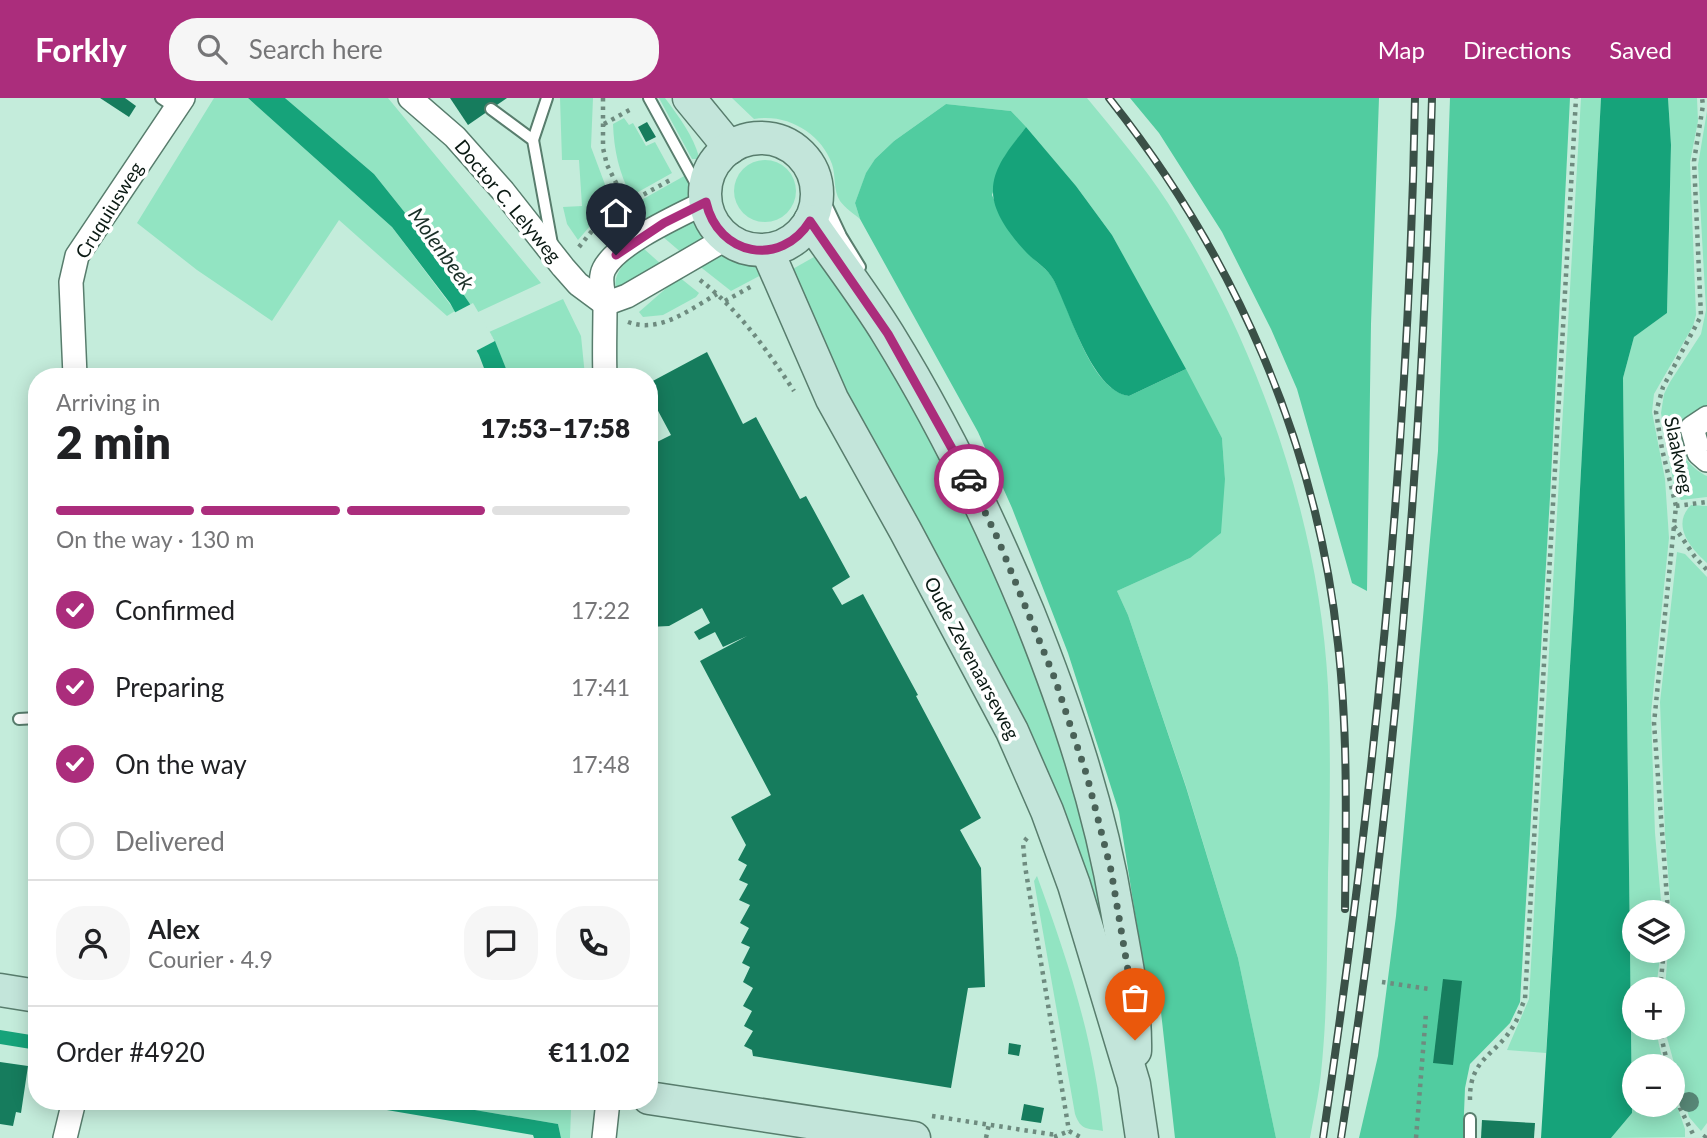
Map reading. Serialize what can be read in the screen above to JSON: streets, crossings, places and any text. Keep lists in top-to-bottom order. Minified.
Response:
{"streets":{"street":["Doctor C. Lelyweg","Cruquiusweg","Oude Zevenaarseweg"],"path":["Slaakweg"]},"water":["Molenbeek"],"page":{"header":"Forkly","search":"Search here","nav":["Map","Directions","Saved"],"heading":["2 min","Arriving in","17:53–17:58"],"panel":["Alex","Courier · 4.9","Order #4920","€11.02"],"bar":"On the way · 130 m","list":[["Confirmed","17:22"],["Preparing","17:41"],["On the way","17:48"],"Delivered"],"map_buttons":["+","−"]}}
